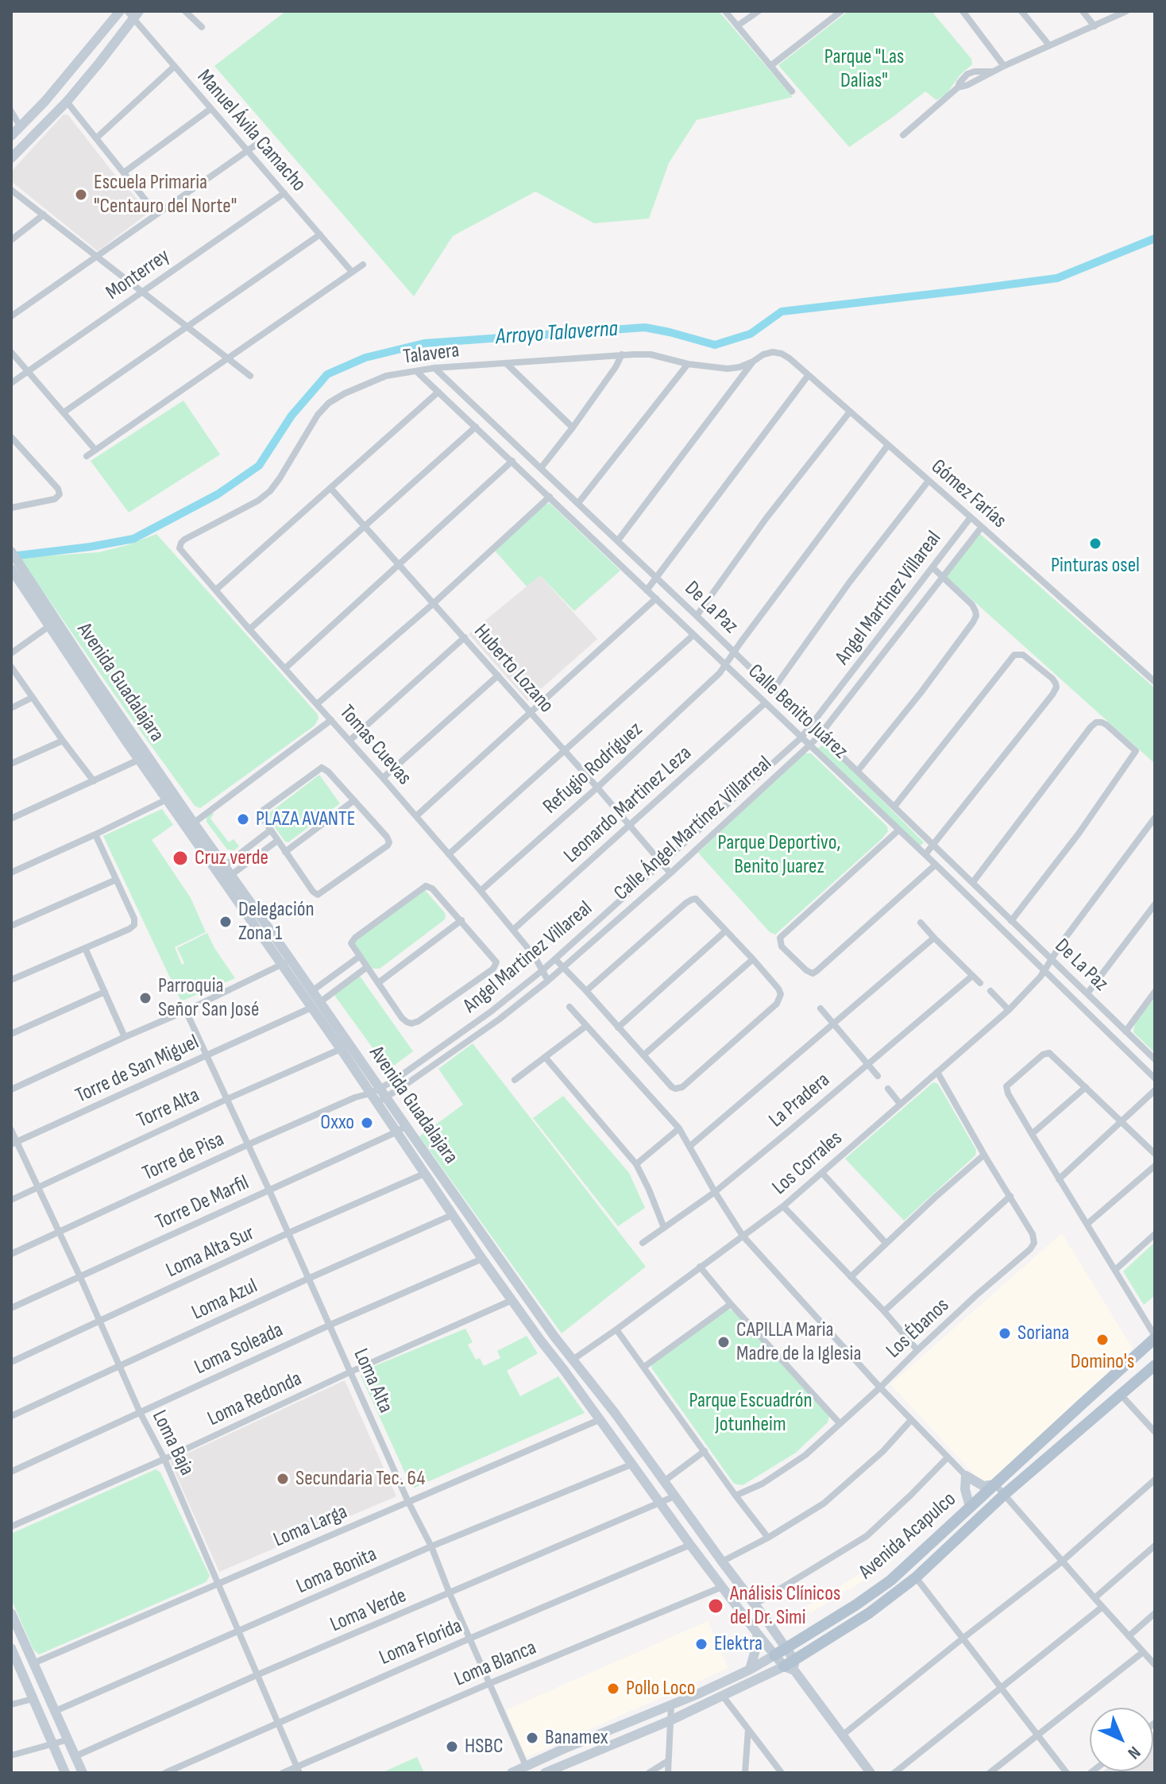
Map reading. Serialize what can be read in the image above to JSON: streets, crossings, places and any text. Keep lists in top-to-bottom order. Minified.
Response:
{"streets":{"main road":["Avenida Guadalajara","Avenida Acapulco"],"street":["Manuel Ávila Camacho","Monterrey","Talavera","Gómez Farías","Angel Martinez Villareal","De La Paz","Huberto Lozano","Calle Benito Juárez","Tomas Cuevas","Refugio Rodríguez","Leonardo Martinez Leza","Calle Ángel Martínez Villarreal","Torre de San Miguel","La Pradera","Torre Alta","Torre de Pisa","Los Corrales","Torre De Marfil","Loma Alta Sur","Loma Azul","Los Ébanos","Loma Soleada","Loma Alta","Loma Redonda","Loma Baja","Loma Larga","Loma Bonita","Loma Verde","Loma Florida","Loma Blanca"]},"crossings":[["Manuel Ávila Camacho","Monterrey"],["Talavera","Gómez Farías"],["Talavera","De La Paz"],["Talavera","Calle Benito Juárez"],["Talavera","Tomas Cuevas"],["Gómez Farías","Angel Martinez Villareal"],["Gómez Farías","Refugio Rodríguez"],["Gómez Farías","Calle Ángel Martínez Villarreal"],["Angel Martinez Villareal","De La Paz"],["Angel Martinez Villareal","Huberto Lozano"],["Angel Martinez Villareal","Avenida Guadalajara"],["Angel Martinez Villareal","Calle Benito Juárez"],["Angel Martinez Villareal","Tomas Cuevas"],["Angel Martinez Villareal","Torre de Pisa"],["De La Paz","Refugio Rodríguez"],["De La Paz","Calle Ángel Martínez Villarreal"],["De La Paz","Los Corrales"],["Huberto Lozano","Refugio Rodríguez"],["Huberto Lozano","Leonardo Martinez Leza"],["Huberto Lozano","Calle Ángel Martínez Villarreal"],["Avenida Guadalajara","Calle Ángel Martínez Villarreal"],["Avenida Guadalajara","Torre de San Miguel"],["Avenida Guadalajara","Torre Alta"],["Avenida Guadalajara","Torre de Pisa"],["Avenida Guadalajara","Los Corrales"],["Avenida Guadalajara","Torre De Marfil"],["Avenida Guadalajara","Loma Alta Sur"],["Avenida Guadalajara","Loma Azul"],["Avenida Guadalajara","Loma Soleada"],["Avenida Guadalajara","Loma Redonda"],["Avenida Guadalajara","Loma Larga"],["Avenida Guadalajara","Avenida Acapulco"],["Avenida Guadalajara","Loma Bonita"],["Avenida Guadalajara","Loma Verde"],["Avenida Guadalajara","Loma Florida"],["Avenida Guadalajara","Loma Blanca"],["Calle Benito Juárez","Refugio Rodríguez"],["Calle Benito Juárez","Leonardo Martinez Leza"],["Calle Benito Juárez","Calle Ángel Martínez Villarreal"],["Calle Benito Juárez","Los Corrales"],["Tomas Cuevas","Refugio Rodríguez"],["Tomas Cuevas","Leonardo Martinez Leza"],["Tomas Cuevas","Calle Ángel Martínez Villarreal"],["Torre de San Miguel","Loma Alta"],["Torre de San Miguel","Loma Baja"],["Torre Alta","Loma Alta"],["Torre Alta","Loma Baja"],["Torre de Pisa","Loma Alta"],["Torre de Pisa","Loma Baja"],["Torre De Marfil","Loma Alta"],["Torre De Marfil","Loma Baja"],["Loma Alta Sur","Loma Alta"],["Loma Alta Sur","Loma Baja"],["Loma Azul","Loma Alta"],["Loma Azul","Loma Baja"],["Loma Soleada","Loma Alta"],["Loma Soleada","Loma Baja"],["Loma Alta","Loma Redonda"],["Loma Alta","Loma Larga"],["Loma Alta","Avenida Acapulco"],["Loma Alta","Loma Bonita"],["Loma Alta","Loma Verde"],["Loma Alta","Loma Florida"],["Loma Alta","Loma Blanca"],["Loma Redonda","Loma Baja"],["Loma Baja","Loma Larga"],["Loma Baja","Loma Bonita"],["Loma Baja","Loma Verde"],["Loma Baja","Loma Florida"],["Loma Baja","Loma Blanca"]],"water":["Arroyo Talaverna"],"parks":["Parque \"Las Dalias\"","Parque Deportivo, Benito Juarez","Parque Escuadrón Jotunheim"],"places":["Escuela Primaria \"Centauro del Norte\"","Pinturas osel","PLAZA AVANTE","Cruz verde","Delegación Zona 1","Parroquia Señor San José","Oxxo","Soriana","Domino's","CAPILLA Maria Madre de la Iglesia","Secundaria Tec. 64","Análisis Clínicos del Dr. Simi","Elektra","Pollo Loco","Banamex","HSBC"],"north":"bottom right"}
